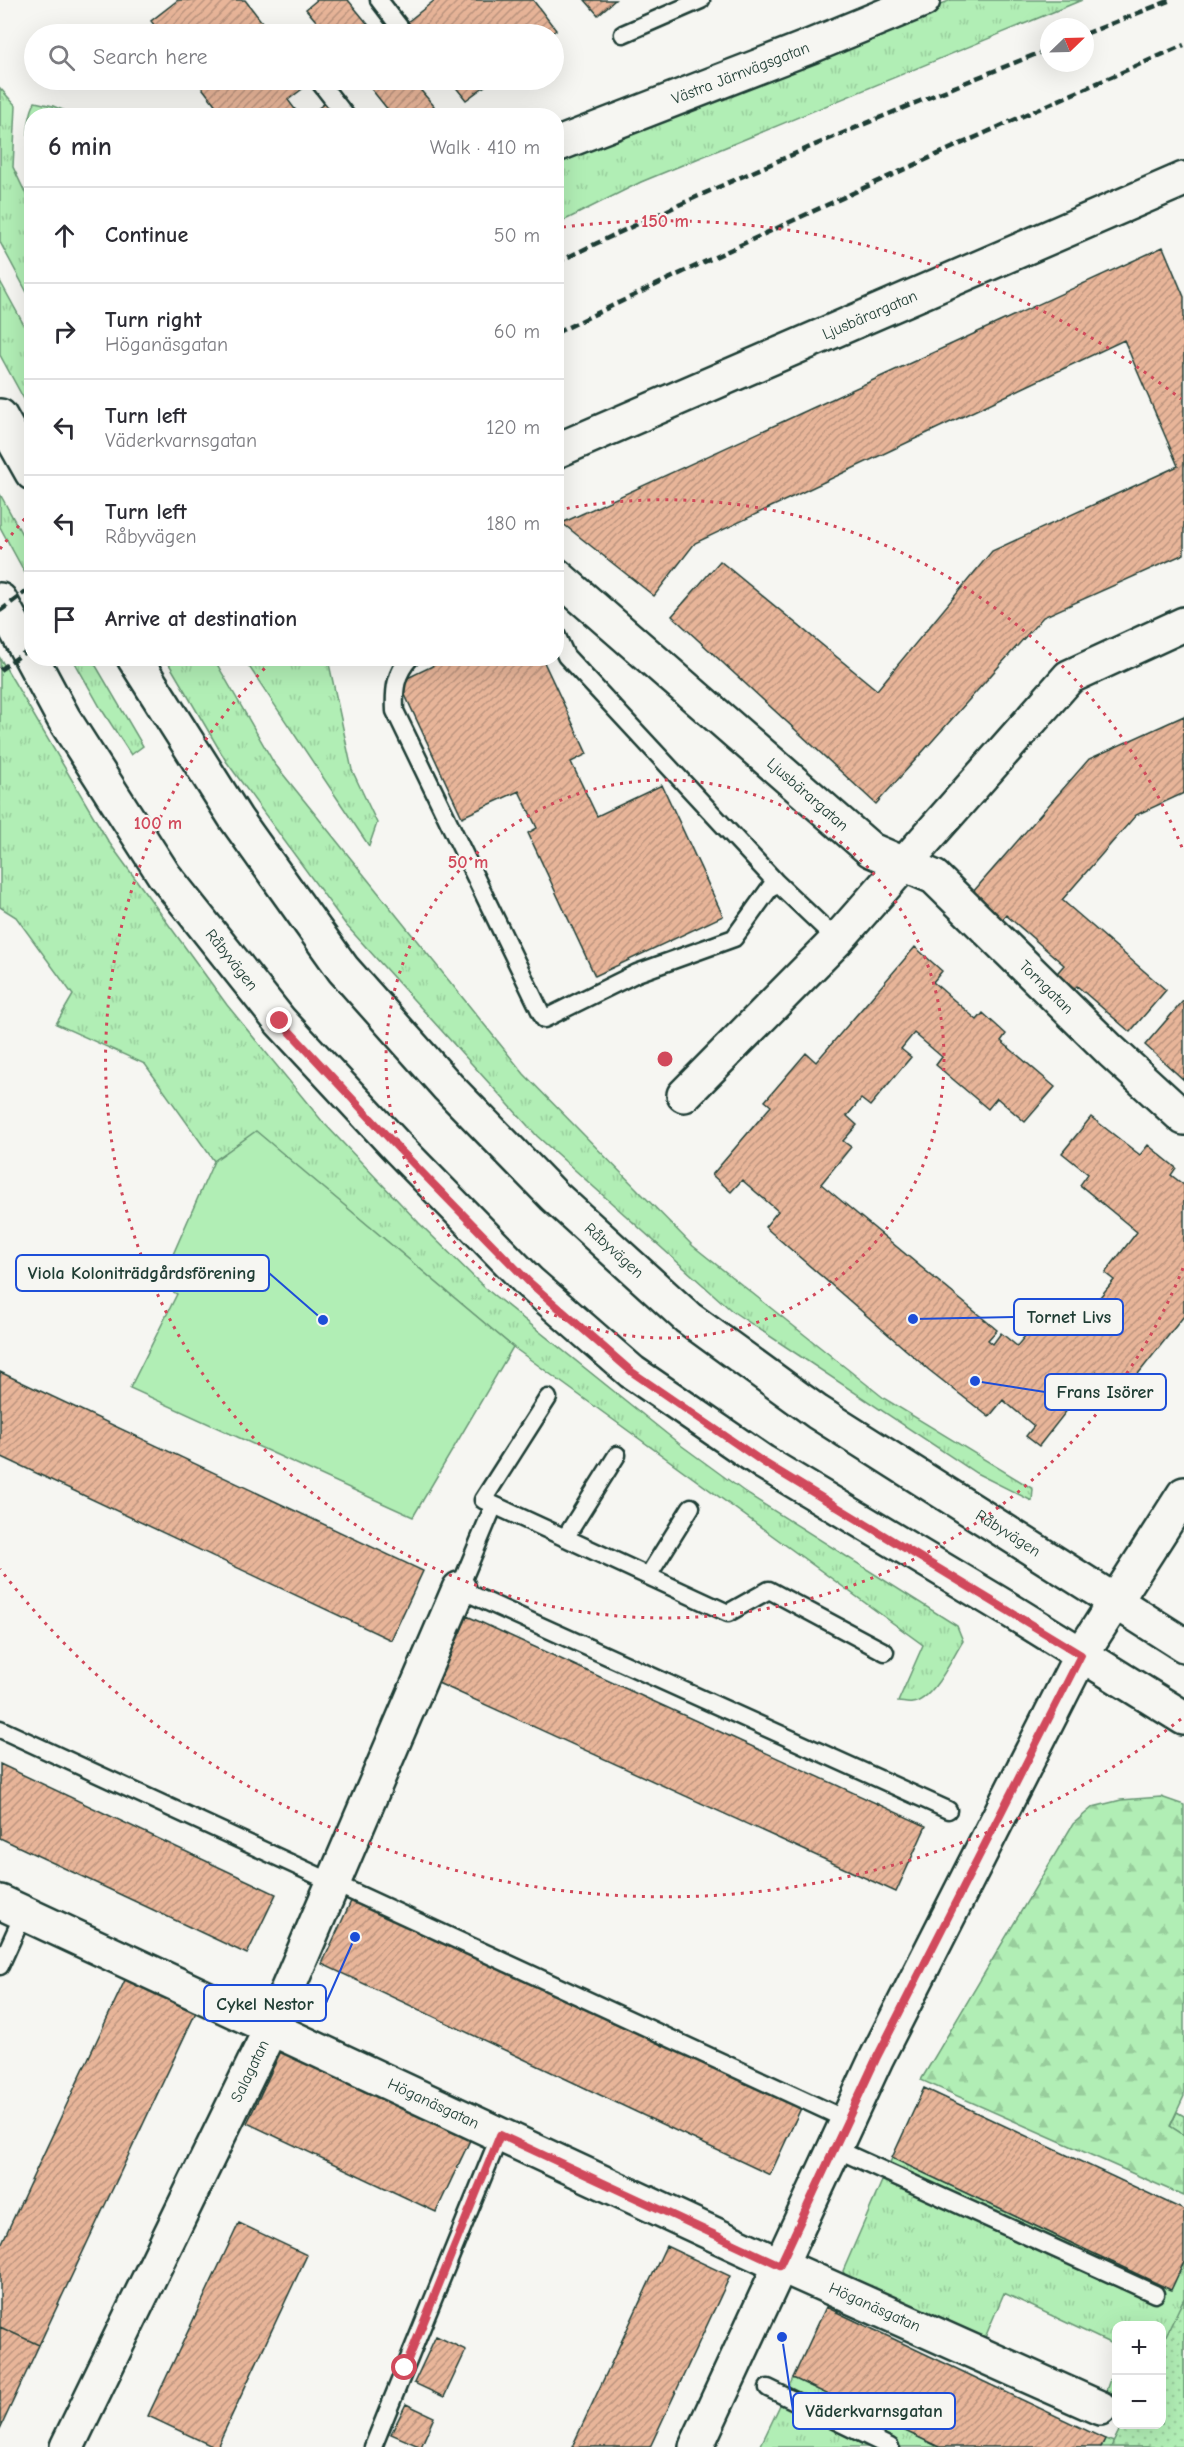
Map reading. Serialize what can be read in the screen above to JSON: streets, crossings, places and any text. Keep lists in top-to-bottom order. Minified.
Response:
{"streets":{"street":["Västra Järnvägsgatan","Ljusbärargatan","Råbyvägen","Torngatan","Salagatan","Höganäsgatan"]},"crossings":[["Ljusbärargatan","Torngatan"],["Salagatan","Höganäsgatan"]],"places":["Tornet Livs","Viola Koloniträdgårdsförening","Frans Isörer","Cykel Nestor","Väderkvarnsgatan"],"north":"top right","page":{"search":"Search here","heading":["6 min","Walk · 410 m"],"list":[["Continue","50 m"],["Turn right","Höganäsgatan","60 m"],["Turn left","Väderkvarnsgatan","120 m"],["Turn left","Råbyvägen","180 m"],"Arrive at destination"],"map_buttons":["+","−"]},"rings":["150 m","100 m","50 m"]}
